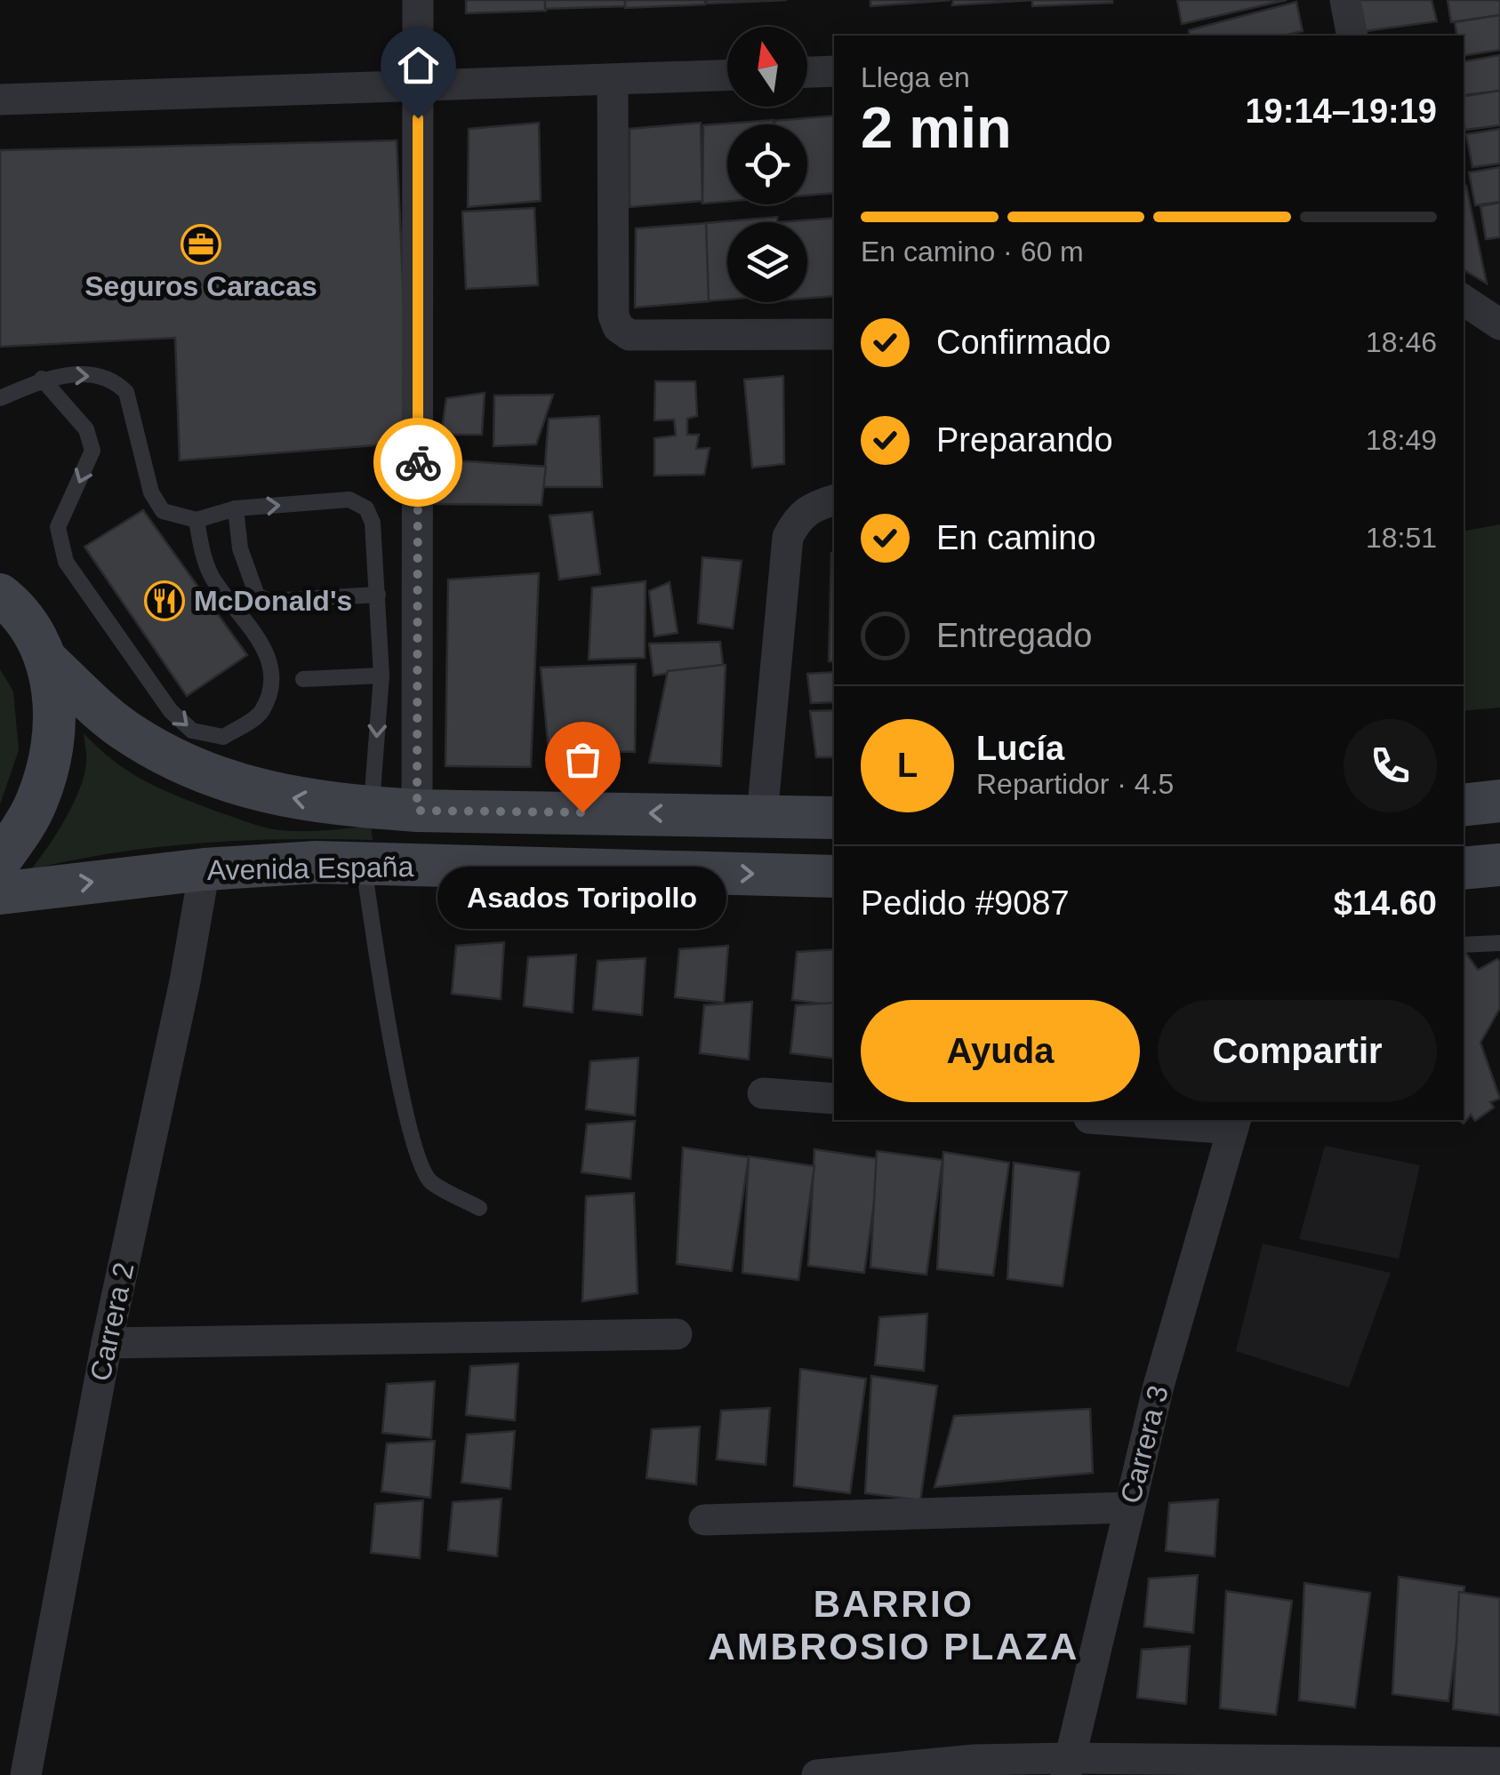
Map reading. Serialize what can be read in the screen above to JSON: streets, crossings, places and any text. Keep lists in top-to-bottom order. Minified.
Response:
{"streets":{"street":["Avenida España","Carrera 2","Carrera 3"]},"crossings":[["Avenida España","Carrera 2"]],"districts":["BARRIO AMBROSIO PLAZA"],"places":{"office":["Seguros Caracas"],"restaurant":["McDonald's"],"other":["Asados Toripollo"]},"north":"top","page":{"heading":["2 min","Llega en","19:14–19:19"],"panel":["Lucía","Repartidor · 4.5","Pedido #9087","$14.60"],"bar":"En camino · 60 m","list":[["Confirmado","18:46"],["Preparando","18:49"],["En camino","18:51"],"Entregado"],"round":"L","bubble":"Asados Toripollo","buttons":["Ayuda","Compartir"]}}
